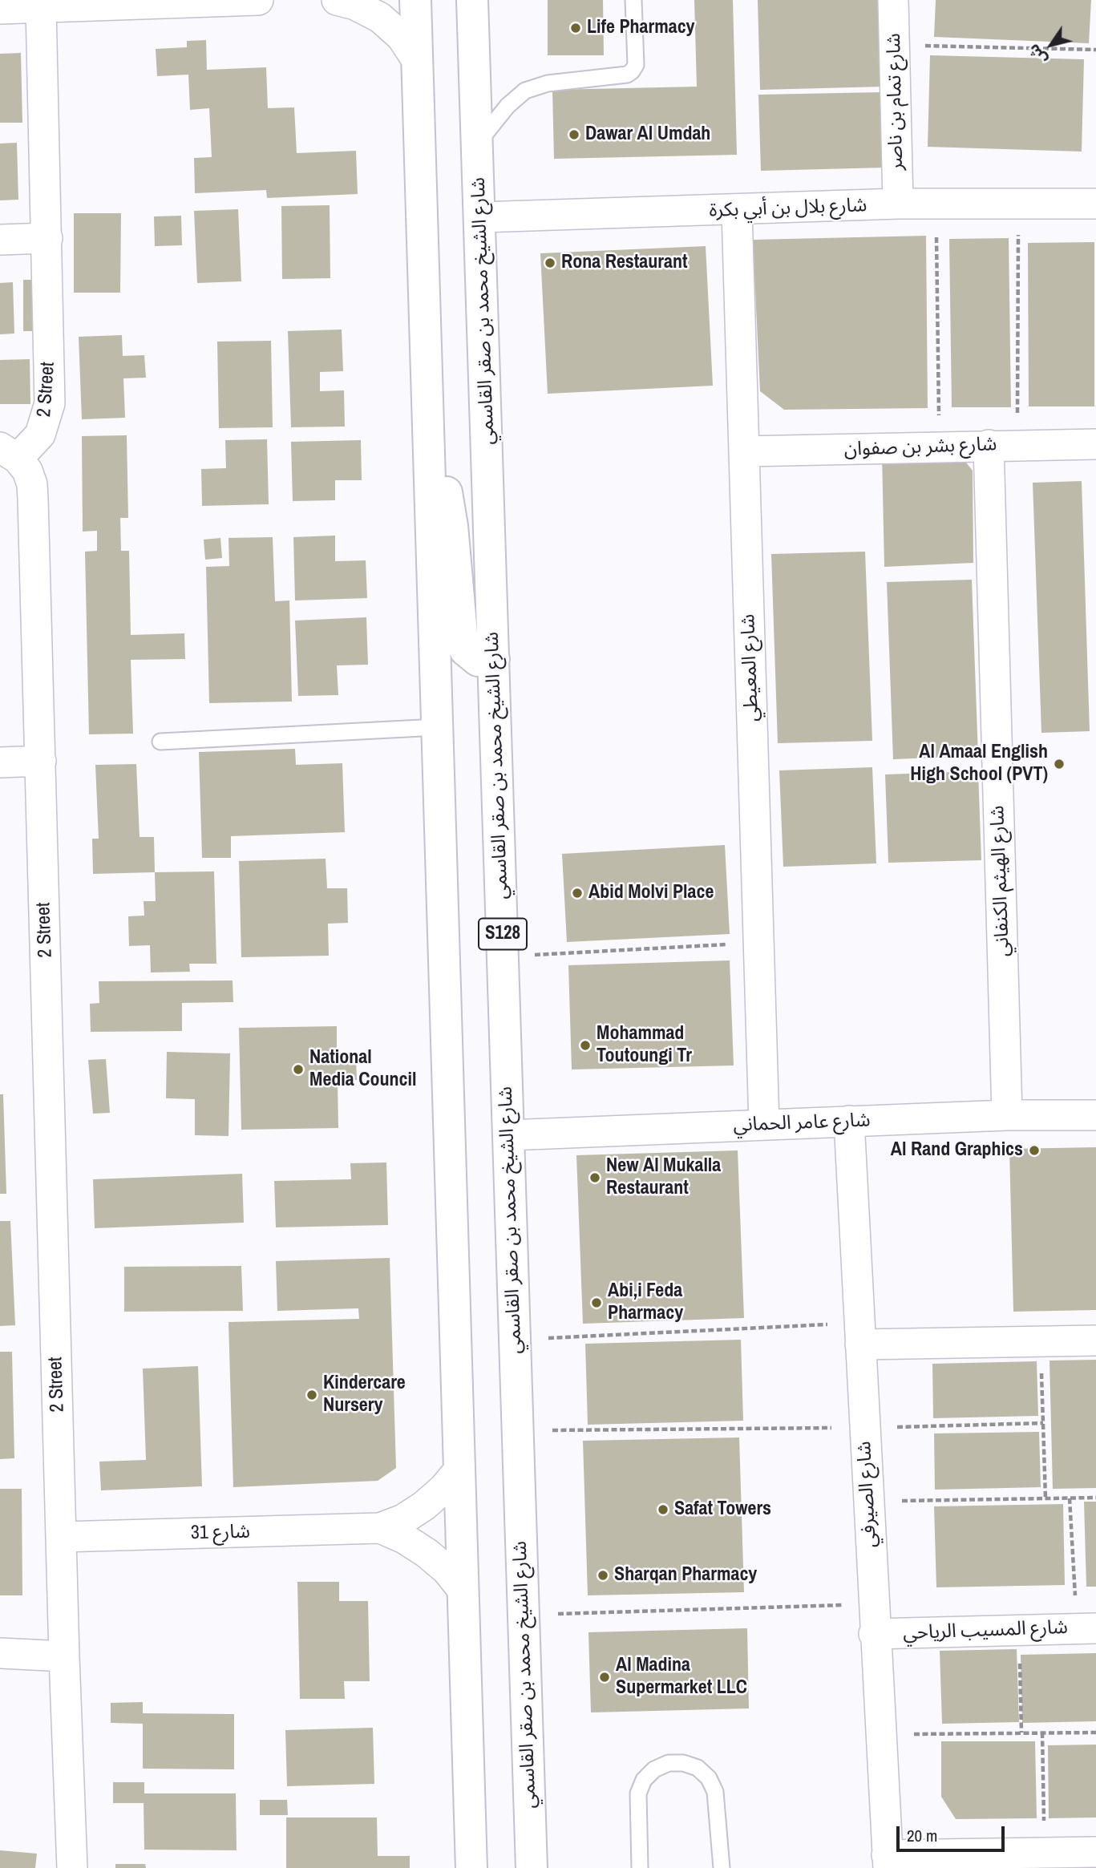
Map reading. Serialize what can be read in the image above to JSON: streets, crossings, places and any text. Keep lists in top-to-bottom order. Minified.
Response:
{"streets":{"main road":["شارع الشيخ محمد بن صقر القاسمي","S128"],"street":["شارع تمام بن ناصر","شارع بلال بن أبي بكرة","2 Street","شارع بشر بن صفوان","شارع المعيطي","شارع الهيثم الكنفاني","شارع عامر الحماني","شارع الصيرفي","شارع 31","شارع المسيب الرياحي"]},"crossings":[["شارع تمام بن ناصر","شارع بلال بن أبي بكرة"],["شارع بلال بن أبي بكرة","شارع الشيخ محمد بن صقر القاسمي"],["شارع بلال بن أبي بكرة","شارع المعيطي"],["شارع الشيخ محمد بن صقر القاسمي","شارع عامر الحماني"],["2 Street","شارع 31"],["شارع بشر بن صفوان","شارع المعيطي"],["شارع بشر بن صفوان","شارع الهيثم الكنفاني"],["شارع المعيطي","شارع عامر الحماني"],["شارع الهيثم الكنفاني","شارع عامر الحماني"],["شارع عامر الحماني","شارع الصيرفي"],["شارع الصيرفي","شارع المسيب الرياحي"]],"places":["Life Pharmacy","Dawar Al Umdah","Rona Restaurant","Al Amaal English High School (PVT)","Abid Molvi Place","Mohammad Toutoungi Tr","National Media Council","Al Rand Graphics","New Al Mukalla Restaurant","Abi,i Feda Pharmacy","Kindercare Nursery","Safat Towers","Sharqan Pharmacy","Al Madina Supermarket LLC"],"scale_bar":"20 m","north":"bottom left"}
